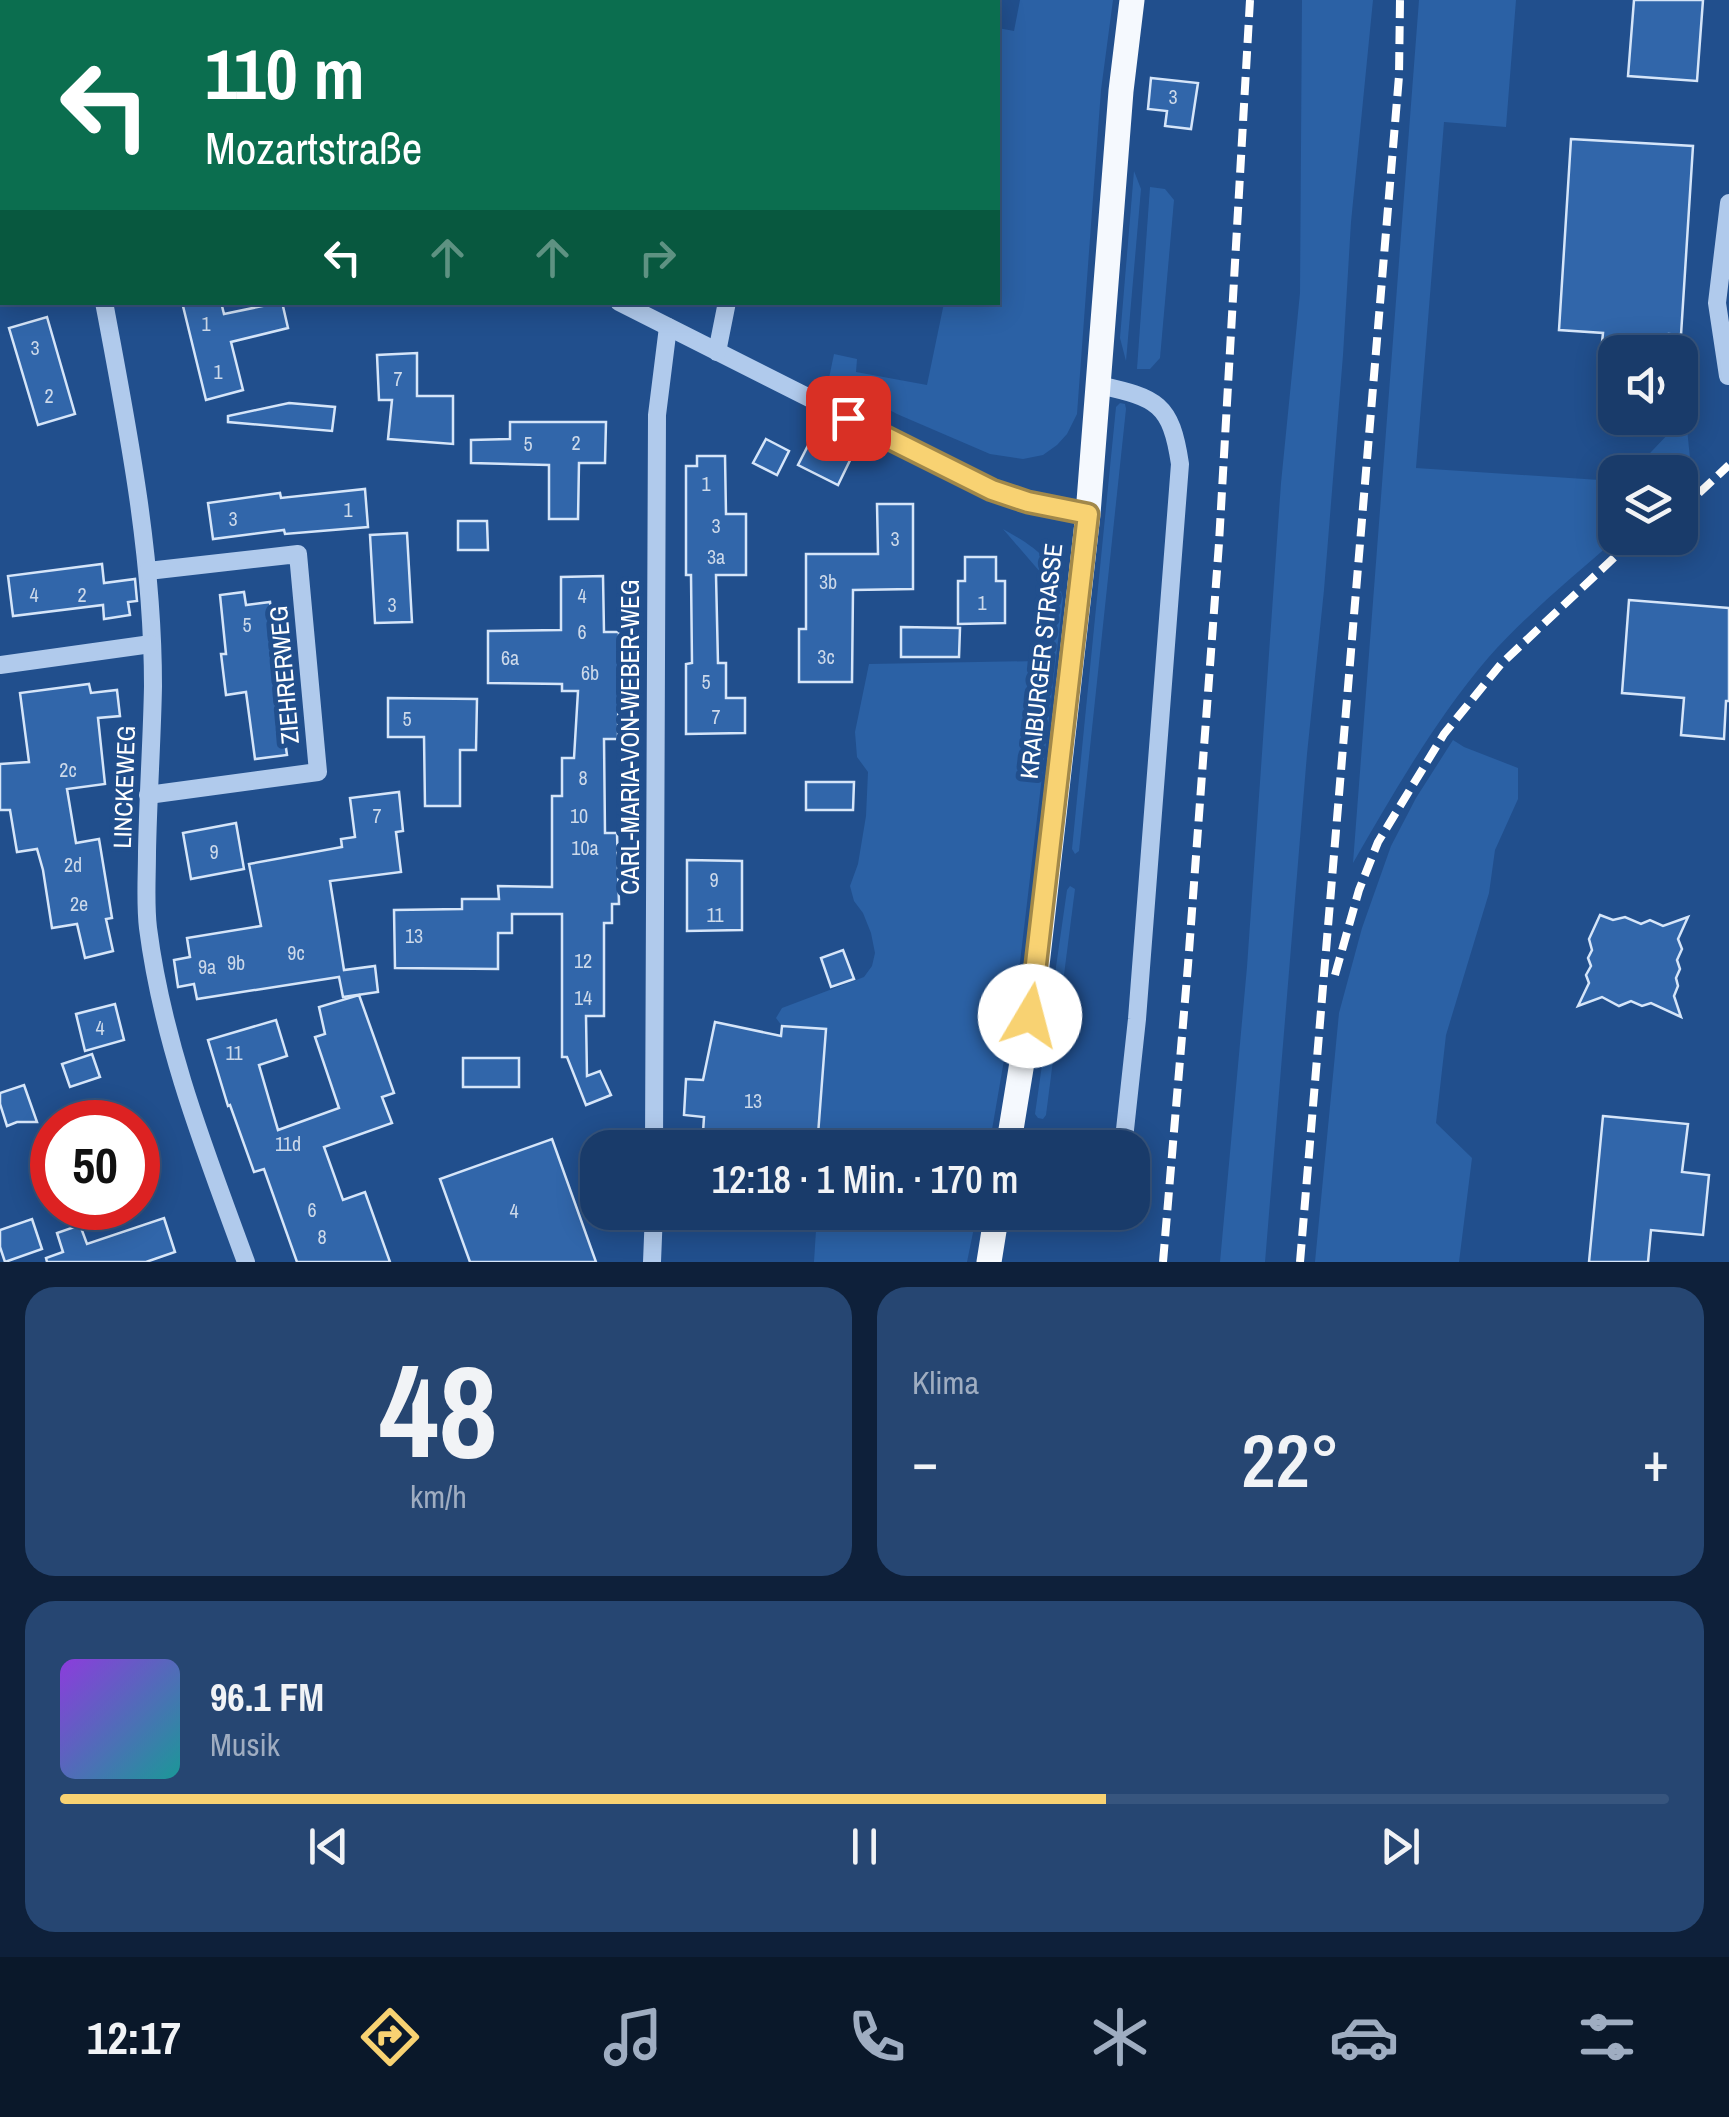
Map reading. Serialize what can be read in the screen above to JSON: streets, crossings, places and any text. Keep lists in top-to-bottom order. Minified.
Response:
{"streets":{"main road":["KRAIBURGER STRASSE"],"street":["ZIEHRERWEG","CARL-MARIA-VON-WEBER-WEG","LINCKEWEG"]},"crossings":[["ZIEHRERWEG","LINCKEWEG"]],"house_numbers":["3","1","3","1","7","2","2","5","1","1","3","3","3","3a","3b","4","2","4","1","3","5","6","3c","6a","6b","5","7","5","2c","8","7","10","10a","9","2d","9","2e","11","13","9c","12","9b","9a","14","4","11","13","11d","6","4","8"],"page":{"turn":["110 m","Mozartstraße"],"limit":"50","trip":"12:18 · 1 Min. · 170 m","tile":[["48","km/h"],"Klima"],"heat":["−","22°","+"],"song":["96.1 FM","Musik"],"tabs":"12:17"}}
